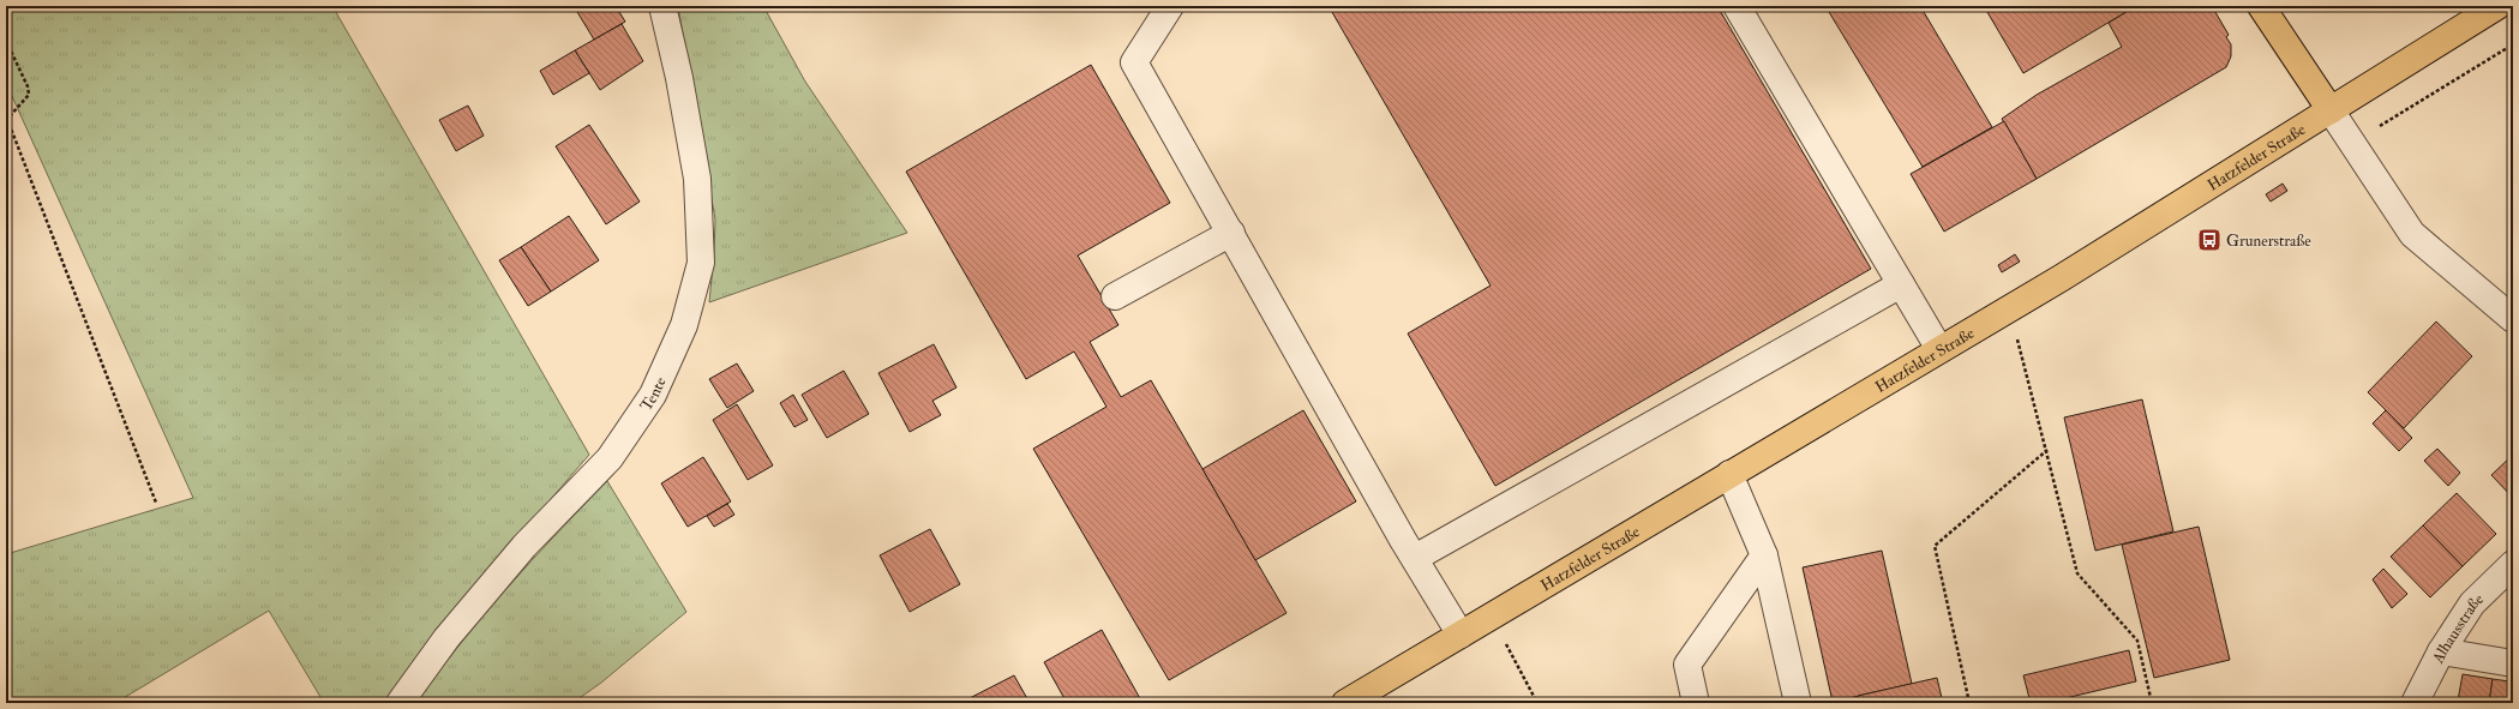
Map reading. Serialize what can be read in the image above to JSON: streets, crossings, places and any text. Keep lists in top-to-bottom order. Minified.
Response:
{"streets":{"main road":["Hatzfelder Straße"],"street":["Tente","Alhausstraße"]},"places":{"bus stop":["Grunerstraße"]}}
